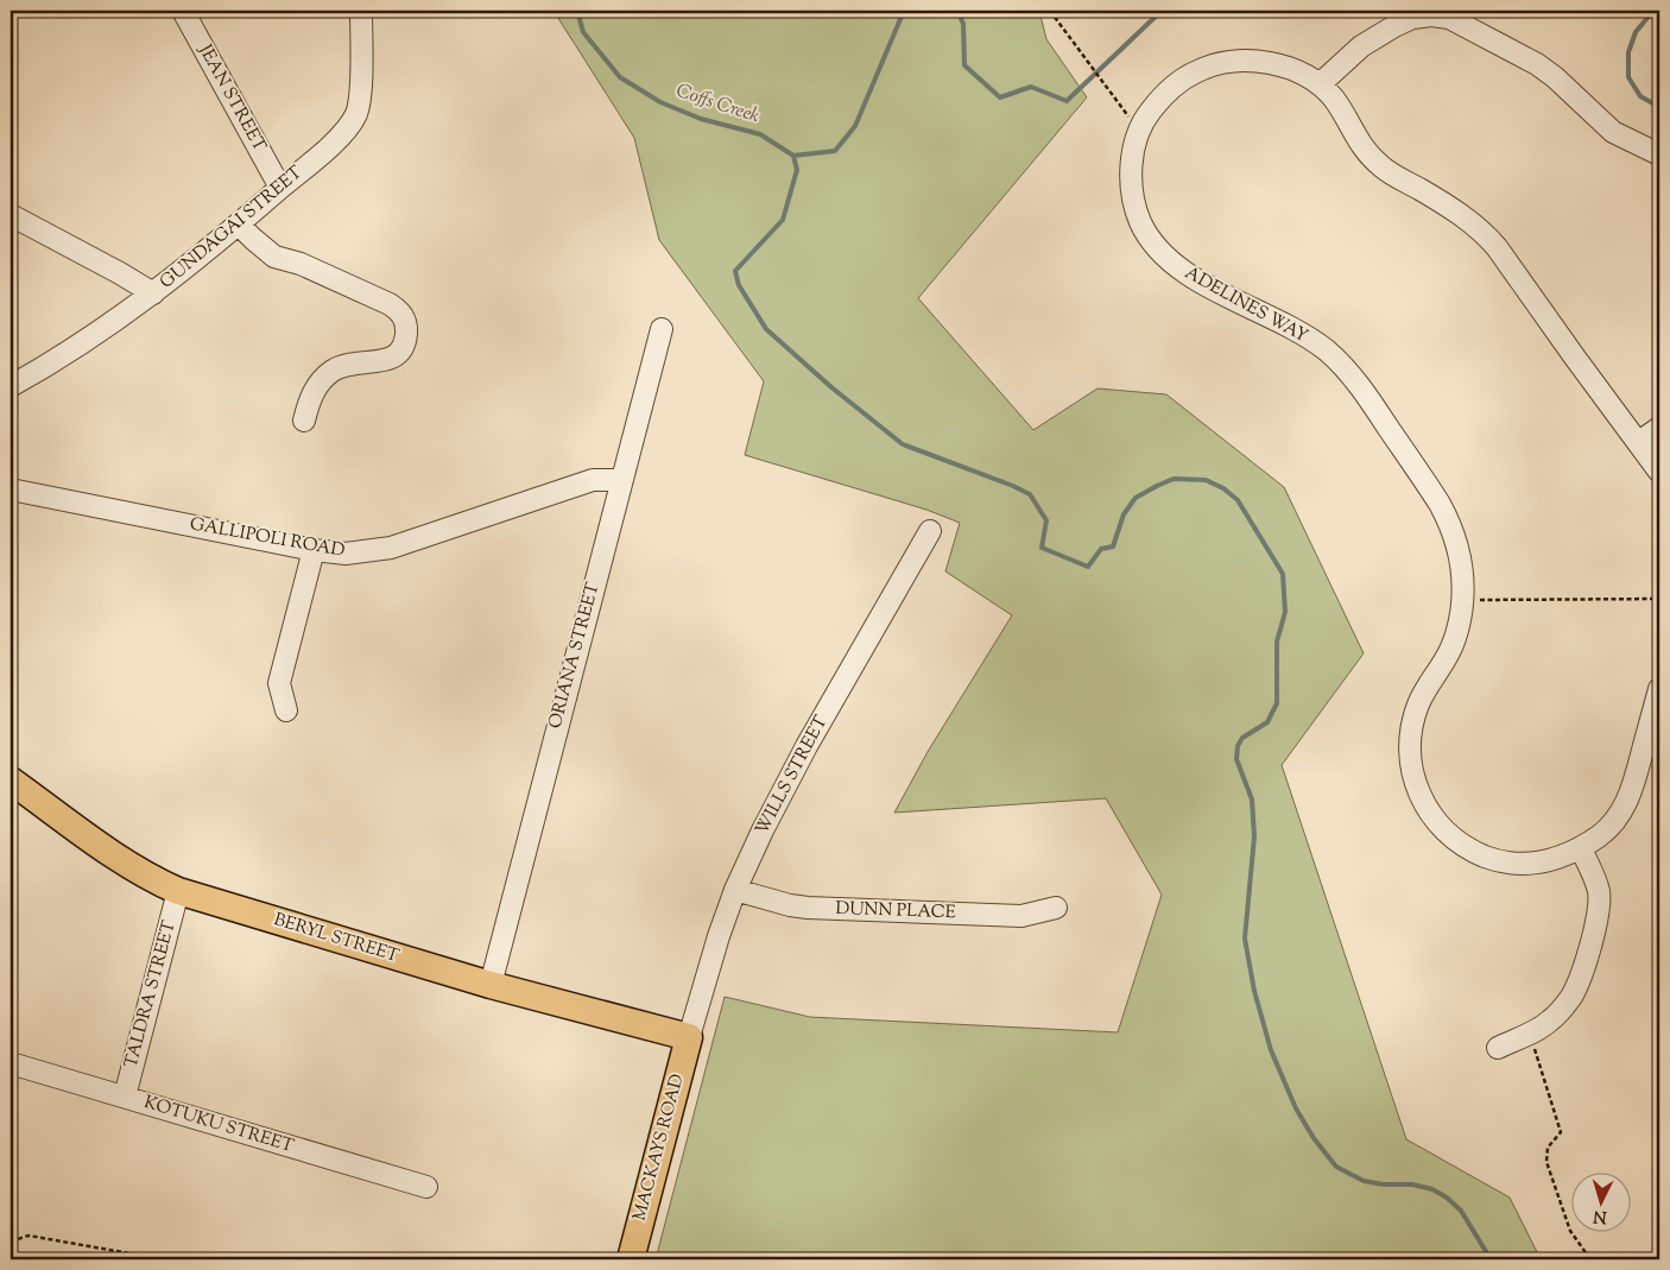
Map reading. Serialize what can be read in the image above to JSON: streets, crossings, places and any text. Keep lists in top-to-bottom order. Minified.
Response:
{"streets":{"main road":["BERYL STREET","MACKAYS ROAD"],"street":["JEAN STREET","GUNDAGAI STREET","ADELINES WAY","GALLIPOLI ROAD","ORIANA STREET","WILLS STREET","DUNN PLACE","TALDRA STREET","KOTUKU STREET"]},"crossings":[["JEAN STREET","GUNDAGAI STREET"],["GALLIPOLI ROAD","ORIANA STREET"],["ORIANA STREET","BERYL STREET"],["WILLS STREET","DUNN PLACE"],["WILLS STREET","BERYL STREET"],["WILLS STREET","MACKAYS ROAD"],["BERYL STREET","TALDRA STREET"],["BERYL STREET","MACKAYS ROAD"],["TALDRA STREET","KOTUKU STREET"]],"water":["Coffs Creek"],"north":"bottom"}
